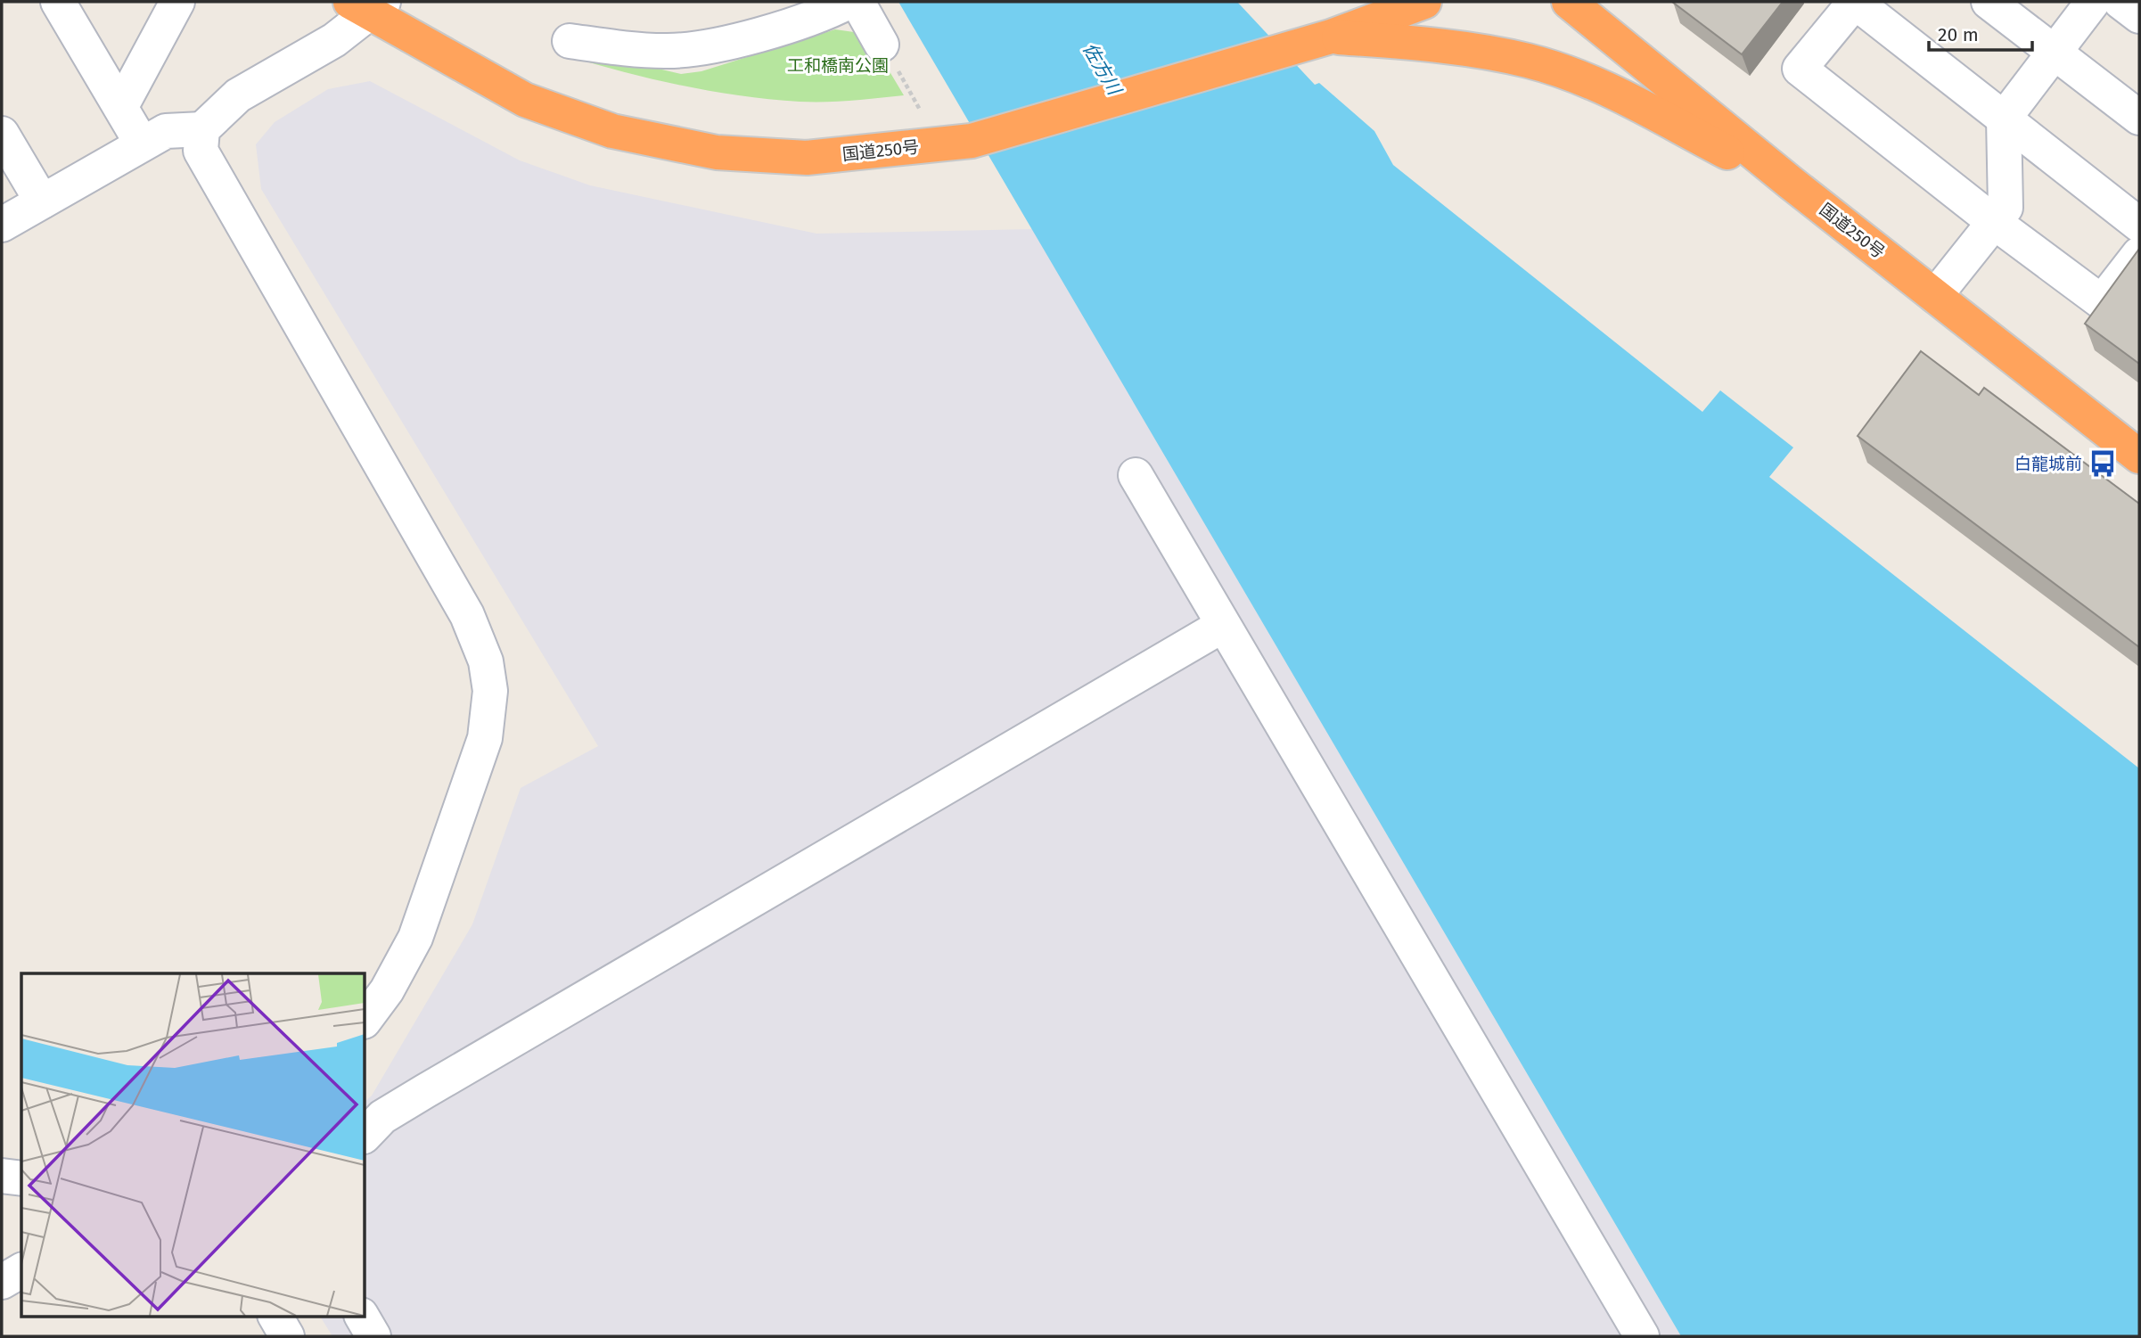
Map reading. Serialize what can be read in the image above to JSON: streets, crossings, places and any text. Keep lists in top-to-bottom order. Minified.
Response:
{"streets":{"highway":["国道250号"]},"water":["佐方川"],"parks":["工和橋南公園"],"places":{"bus stop":["白龍城前"]},"scale_bar":"20 m"}
